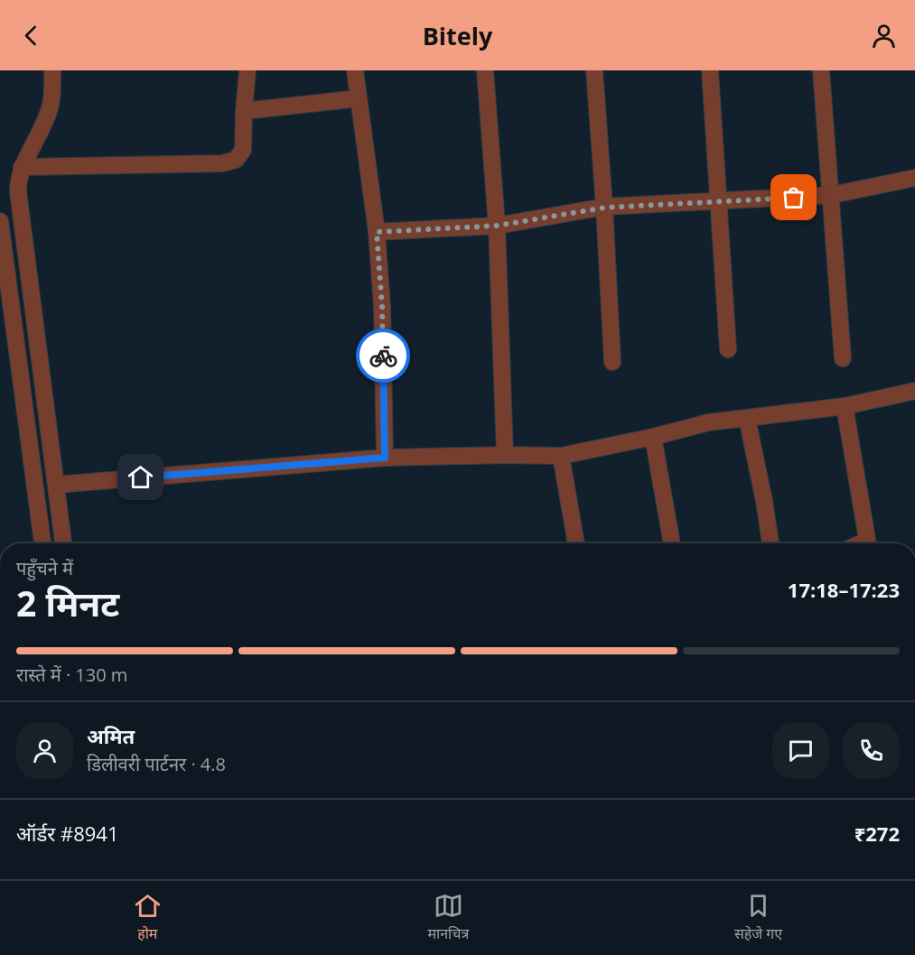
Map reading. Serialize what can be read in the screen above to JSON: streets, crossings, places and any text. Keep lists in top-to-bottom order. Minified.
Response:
{"page":{"header":"Bitely","heading":["2 मिनट","पहुँचने में","17:18–17:23"],"panel":["अमित","डिलीवरी पार्टनर · 4.8","ऑर्डर #8941","₹272"],"bar":"रास्ते में · 130 m","tabs":["होम","मानचित्र","सहेजे गए"]}}
